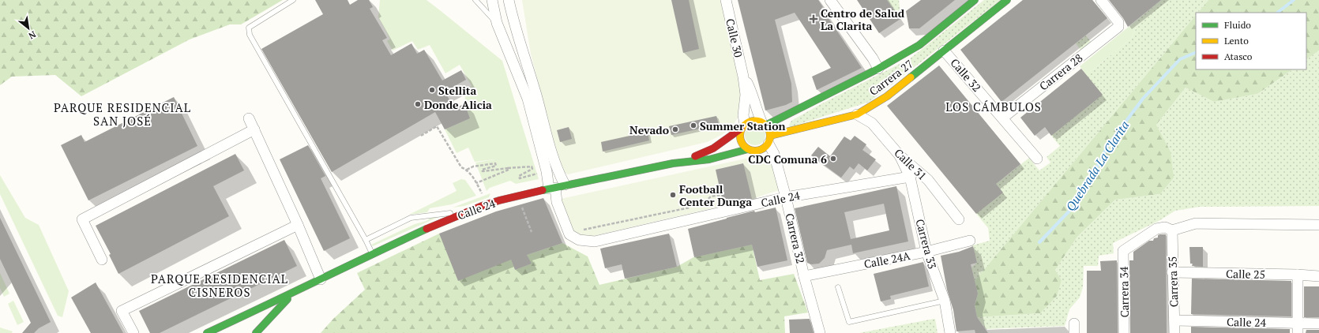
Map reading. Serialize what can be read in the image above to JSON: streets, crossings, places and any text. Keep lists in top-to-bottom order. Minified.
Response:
{"streets":{"street":["Calle 30","Carrera 28","Calle 32","Carrera 27","Calle 31","Calle 24","Carrera 32","Carrera 33","Calle 24A","Calle 25","Carrera 35","Carrera 34"]},"crossings":[["Calle 30","Carrera 27"],["Calle 30","Carrera 32"],["Carrera 28","Calle 32"],["Calle 32","Carrera 27"],["Carrera 27","Calle 31"],["Carrera 27","Carrera 32"],["Calle 31","Carrera 33"],["Calle 24","Carrera 32"],["Calle 24","Carrera 33"],["Calle 24","Carrera 35"],["Carrera 32","Calle 24A"],["Carrera 33","Calle 24A"],["Calle 25","Carrera 35"],["Carrera 35","Carrera 34"]],"districts":["LOS CÁMBULOS","PARQUE RESIDENCIAL SAN JOSÉ","PARQUE RESIDENCIAL CISNEROS"],"water":["Quebrada La Clarita"],"places":{"health":["Centro de Salud La Clarita"],"other":["Stellita","Donde Alicia","Summer Station","Nevado","CDC Comuna 6","Football Center Dunga"]},"legend":["Fluido","Lento","Atasco"],"north":"bottom right"}
